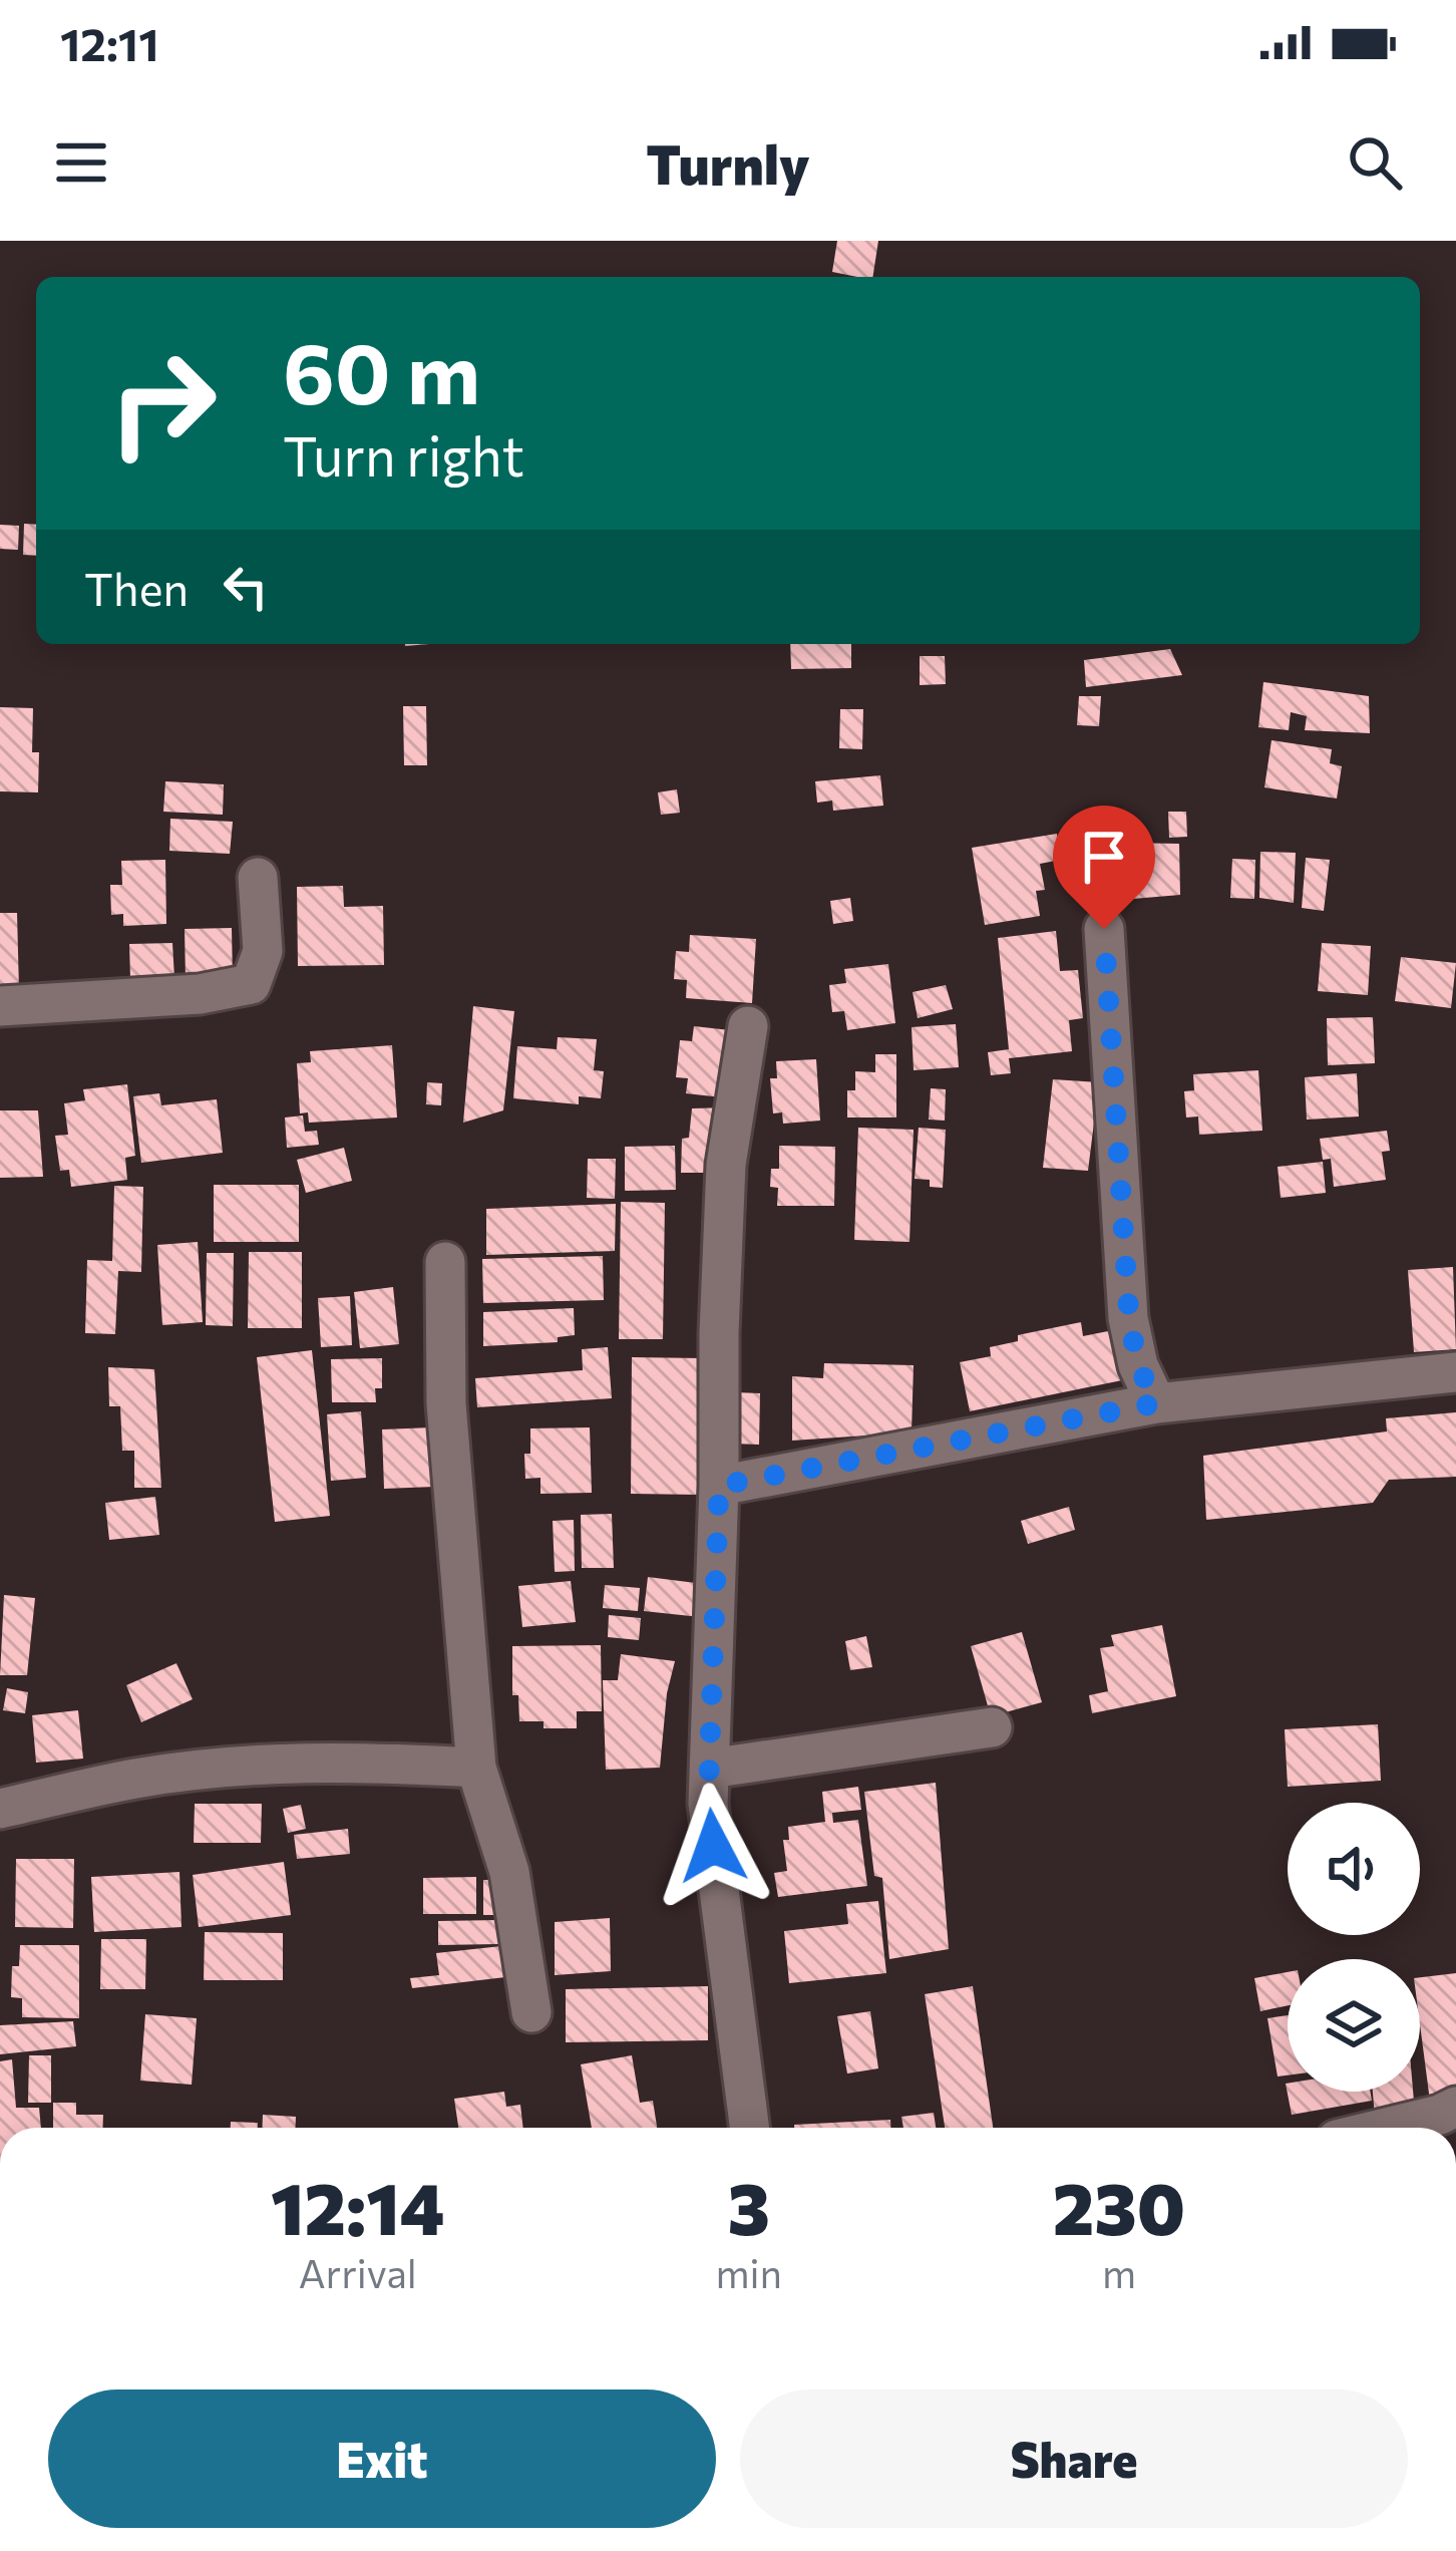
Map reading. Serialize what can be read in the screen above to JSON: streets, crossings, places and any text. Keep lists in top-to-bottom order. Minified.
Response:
{"page":{"status":"12:11","header":"Turnly","turn":["60 m","Turn right"],"then":"Then","eta":["12:14","Arrival","3","min","230","m"],"buttons":["Exit","Share"]}}
